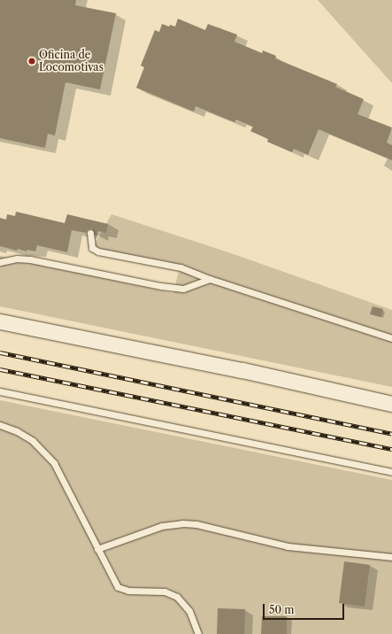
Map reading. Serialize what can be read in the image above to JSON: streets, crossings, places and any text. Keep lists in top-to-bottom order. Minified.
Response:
{"places":["Oficina de Locomotivas"],"scale_bar":"50 m"}
